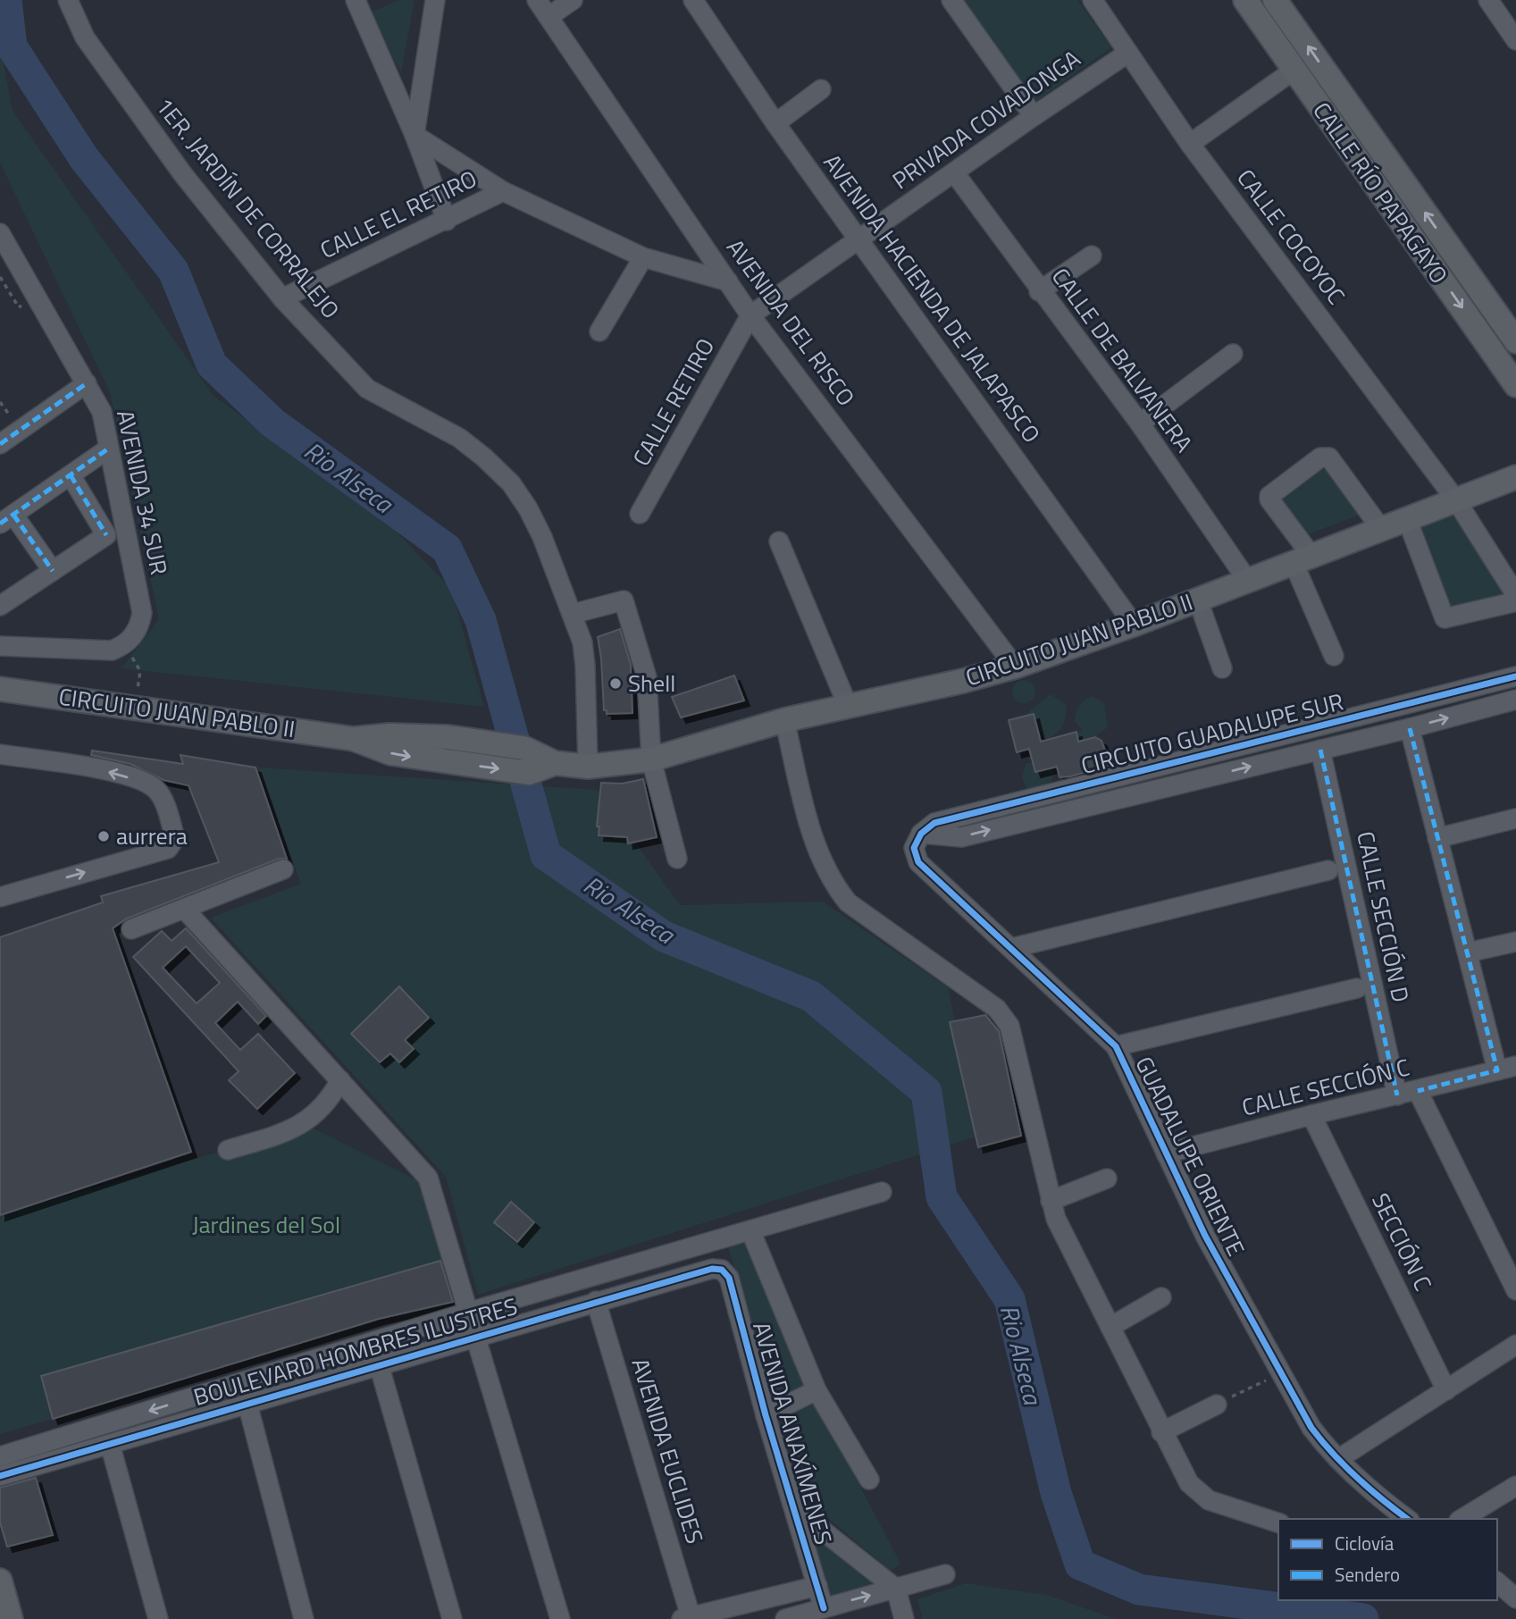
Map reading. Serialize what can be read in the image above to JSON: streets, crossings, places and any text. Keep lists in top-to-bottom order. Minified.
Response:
{"streets":{"main road":["CALLE RÍO PAPAGAYO","CIRCUITO JUAN PABLO II"],"street":["PRIVADA COVADONGA","1ER. JARDÍN DE CORRALEJO","CALLE EL RETIRO","CALLE COCOYOC","AVENIDA HACIENDA DE JALAPASCO","AVENIDA DEL RISCO","CALLE DE BALVANERA","CALLE RETIRO","AVENIDA 34 SUR","CIRCUITO GUADALUPE SUR","CALLE SECCIÓN D","CALLE SECCIÓN C","GUADALUPE ORIENTE","SECCIÓN C","BOULEVARD HOMBRES ILUSTRES","AVENIDA ANAXÍMENES","AVENIDA EUCLIDES"]},"crossings":[["PRIVADA COVADONGA","CALLE COCOYOC"],["PRIVADA COVADONGA","AVENIDA HACIENDA DE JALAPASCO"],["PRIVADA COVADONGA","AVENIDA DEL RISCO"],["PRIVADA COVADONGA","CALLE DE BALVANERA"],["PRIVADA COVADONGA","CALLE RETIRO"],["1ER. JARDÍN DE CORRALEJO","CALLE EL RETIRO"],["1ER. JARDÍN DE CORRALEJO","CIRCUITO JUAN PABLO II"],["CALLE COCOYOC","CIRCUITO JUAN PABLO II"],["AVENIDA HACIENDA DE JALAPASCO","CIRCUITO JUAN PABLO II"],["AVENIDA DEL RISCO","CALLE RETIRO"],["AVENIDA DEL RISCO","CIRCUITO JUAN PABLO II"],["CALLE DE BALVANERA","CIRCUITO JUAN PABLO II"],["CIRCUITO GUADALUPE SUR","CALLE SECCIÓN D"],["CIRCUITO GUADALUPE SUR","GUADALUPE ORIENTE"],["CALLE SECCIÓN D","CALLE SECCIÓN C"],["CALLE SECCIÓN D","GUADALUPE ORIENTE"],["CALLE SECCIÓN C","GUADALUPE ORIENTE"],["CALLE SECCIÓN C","SECCIÓN C"],["BOULEVARD HOMBRES ILUSTRES","AVENIDA ANAXÍMENES"],["BOULEVARD HOMBRES ILUSTRES","AVENIDA EUCLIDES"]],"water":["Rio Alseca"],"parks":["Jardines del Sol"],"places":["Shell","aurrera"],"legend":["Ciclovía","Sendero"]}
